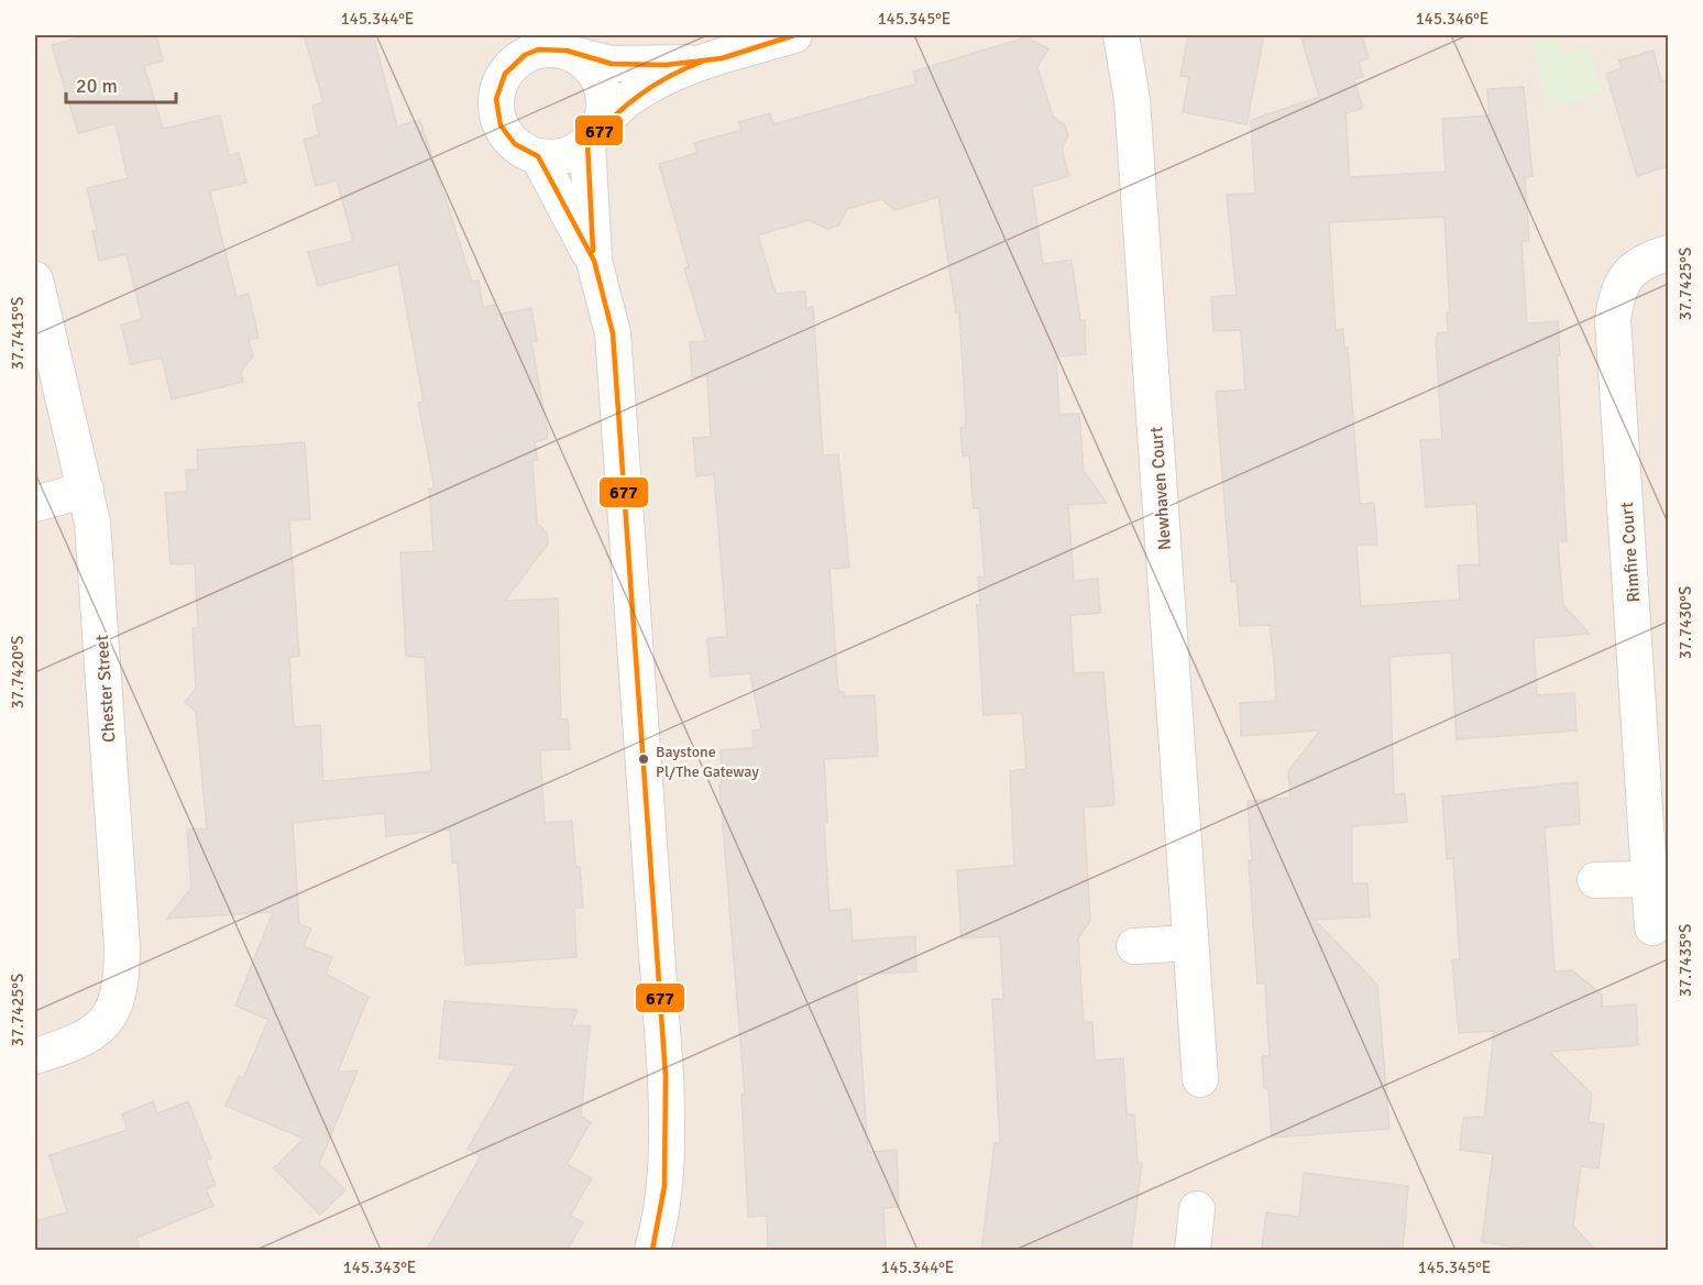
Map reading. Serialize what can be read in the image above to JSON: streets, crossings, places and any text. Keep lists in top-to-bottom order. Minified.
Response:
{"streets":{"street":["Newhaven Court","Rimfire Court","Chester Street"]},"places":["Baystone Pl/The Gateway"],"lines":["transit line 677"],"scale_bar":"20 m","coordinates":["145.344°E","145.345°E","145.346°E","37.7425°S","37.7415°S","37.7430°S","37.7420°S","37.7435°S","145.343°E"]}
